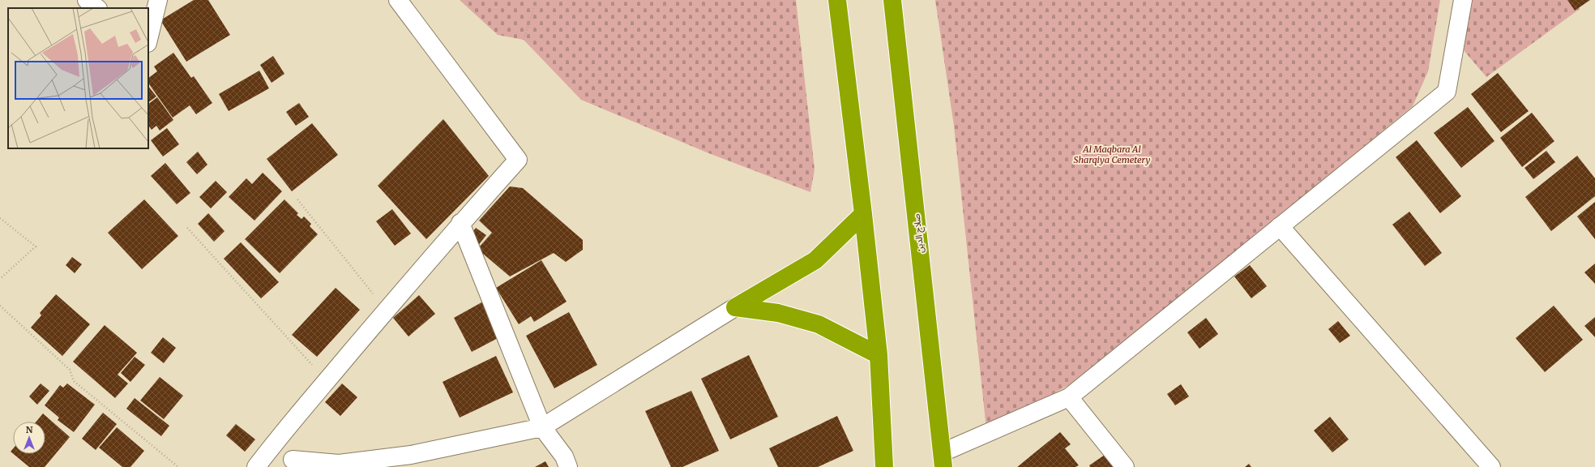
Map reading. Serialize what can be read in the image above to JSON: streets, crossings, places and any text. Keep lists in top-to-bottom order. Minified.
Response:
{"streets":{"highway":["صلاح الدين"]},"parks":["Al Maqbara Al Sharqiya Cemetery"],"north":"top"}
